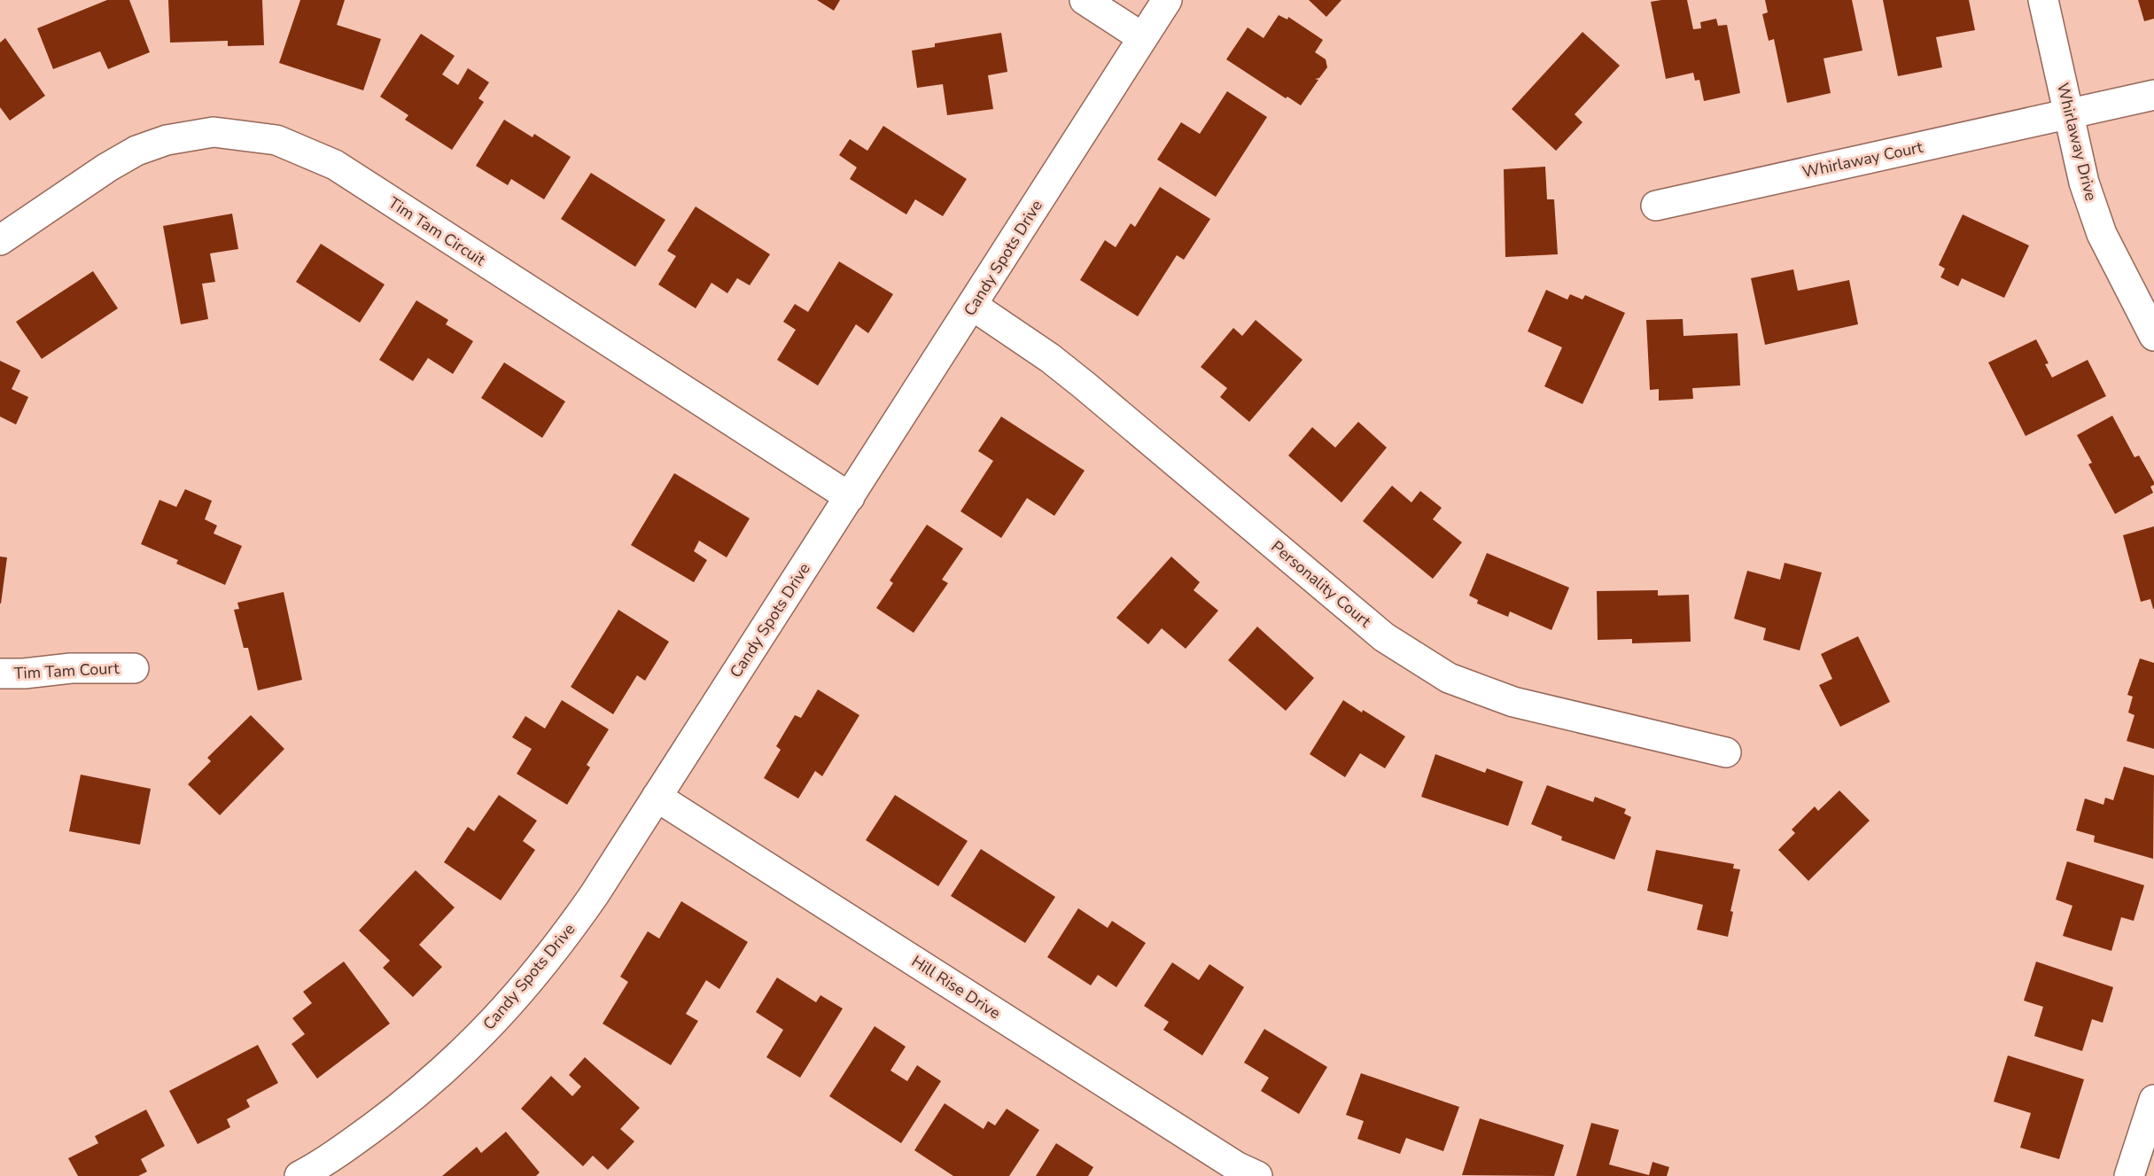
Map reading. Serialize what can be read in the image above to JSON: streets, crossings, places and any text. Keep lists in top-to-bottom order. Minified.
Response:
{"streets":{"street":["Whirlaway Drive","Whirlaway Court","Tim Tam Circuit","Candy Spots Drive","Personality Court","Tim Tam Court","Hill Rise Drive"]},"crossings":[["Whirlaway Drive","Whirlaway Court"],["Tim Tam Circuit","Candy Spots Drive"],["Candy Spots Drive","Personality Court"],["Candy Spots Drive","Hill Rise Drive"]]}
